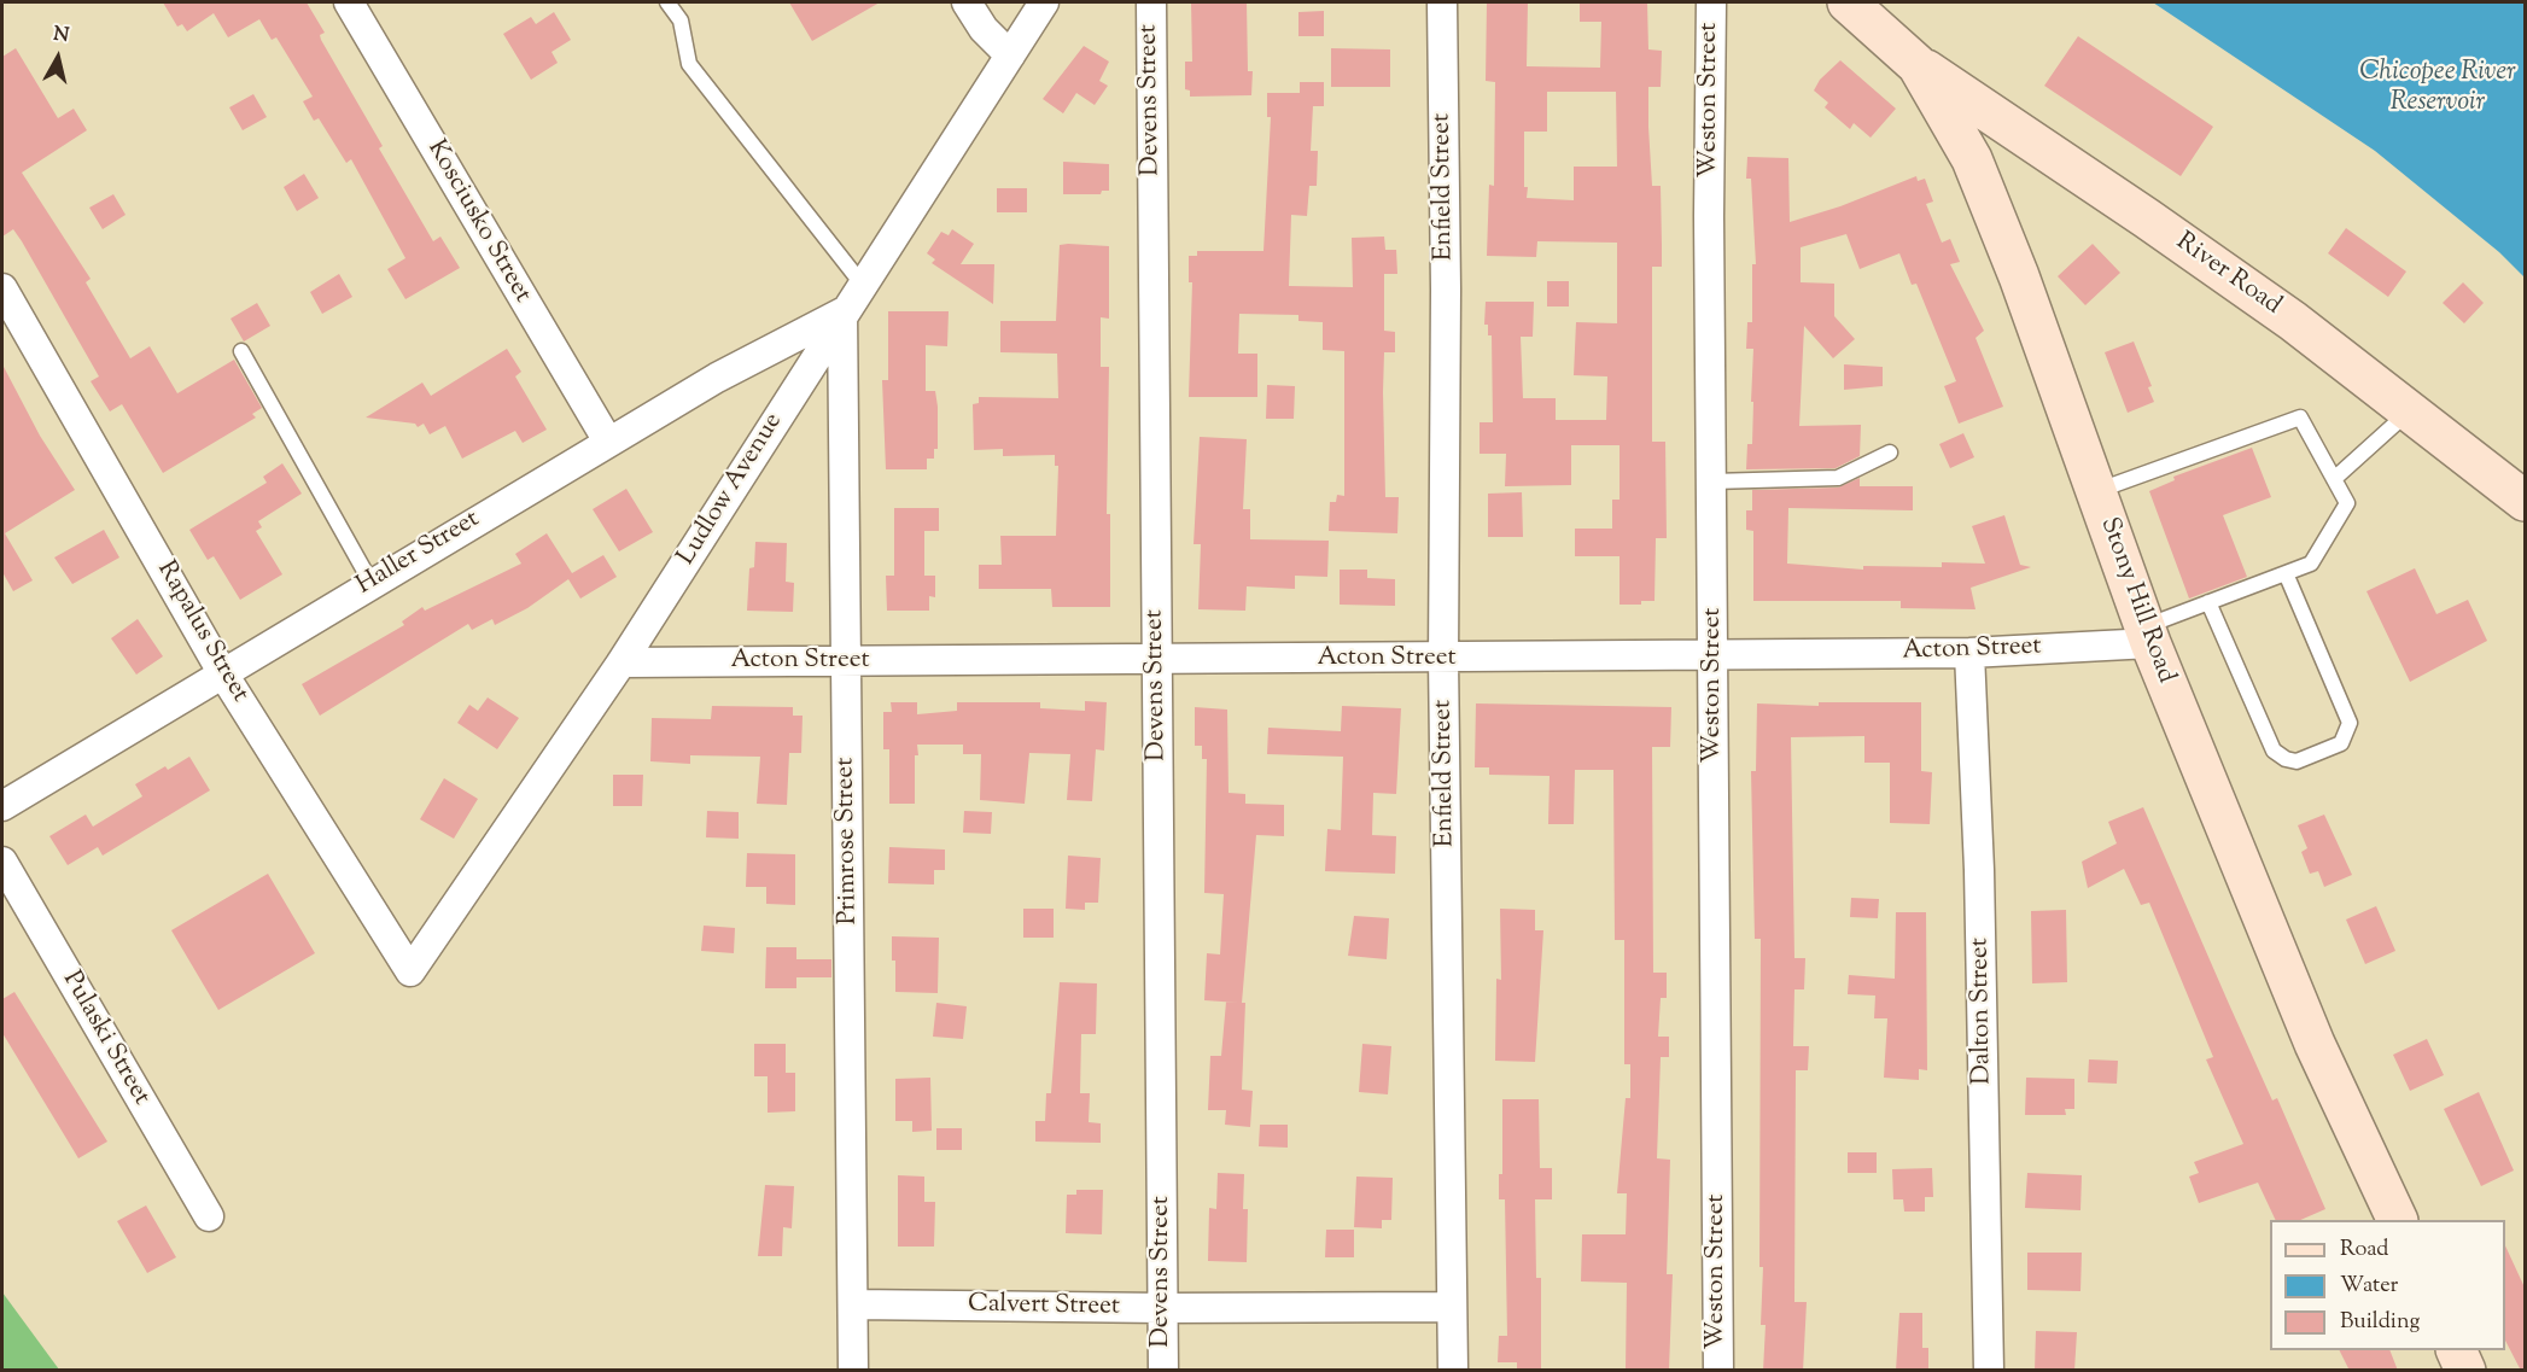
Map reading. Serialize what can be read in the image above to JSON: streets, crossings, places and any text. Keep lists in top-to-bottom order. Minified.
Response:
{"streets":{"main road":["River Road","Stony Hill Road"],"street":["Devens Street","Weston Street","Enfield Street","Kosciusko Street","Ludlow Avenue","Haller Street","Rapalus Street","Acton Street","Primrose Street","Dalton Street","Pulaski Street","Calvert Street"]},"crossings":[["Devens Street","Acton Street"],["Devens Street","Calvert Street"],["Weston Street","Acton Street"],["Enfield Street","Acton Street"],["Enfield Street","Calvert Street"],["Kosciusko Street","Haller Street"],["River Road","Stony Hill Road"],["Ludlow Avenue","Haller Street"],["Ludlow Avenue","Rapalus Street"],["Ludlow Avenue","Acton Street"],["Ludlow Avenue","Primrose Street"],["Haller Street","Rapalus Street"],["Haller Street","Primrose Street"],["Stony Hill Road","Acton Street"],["Acton Street","Primrose Street"],["Acton Street","Dalton Street"],["Primrose Street","Calvert Street"]],"water":["Chicopee River Reservoir"],"legend":["Road","Water","Building"],"north":"top"}
